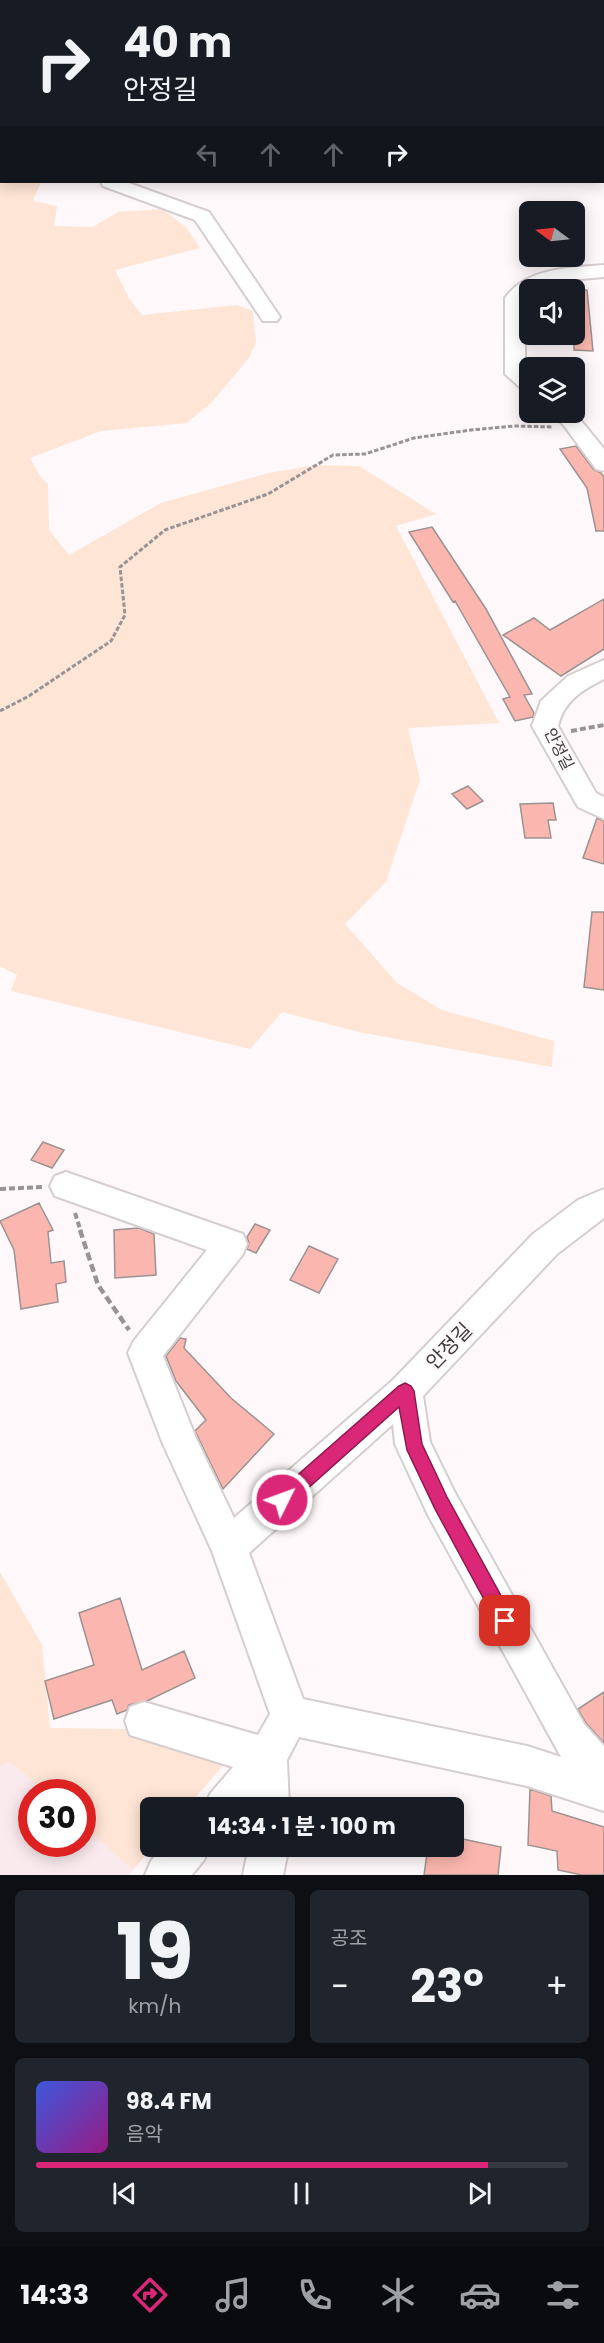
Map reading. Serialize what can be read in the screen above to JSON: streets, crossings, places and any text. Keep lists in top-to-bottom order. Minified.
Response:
{"streets":{"street":["안정길"]},"north":"left","page":{"turn":["40 m","안정길"],"limit":"30","trip":"14:34 · 1 분 · 100 m","tile":[["19","km/h"],"공조"],"heat":["−","23°","+"],"song":["98.4 FM","음악"],"tabs":"14:33"}}
